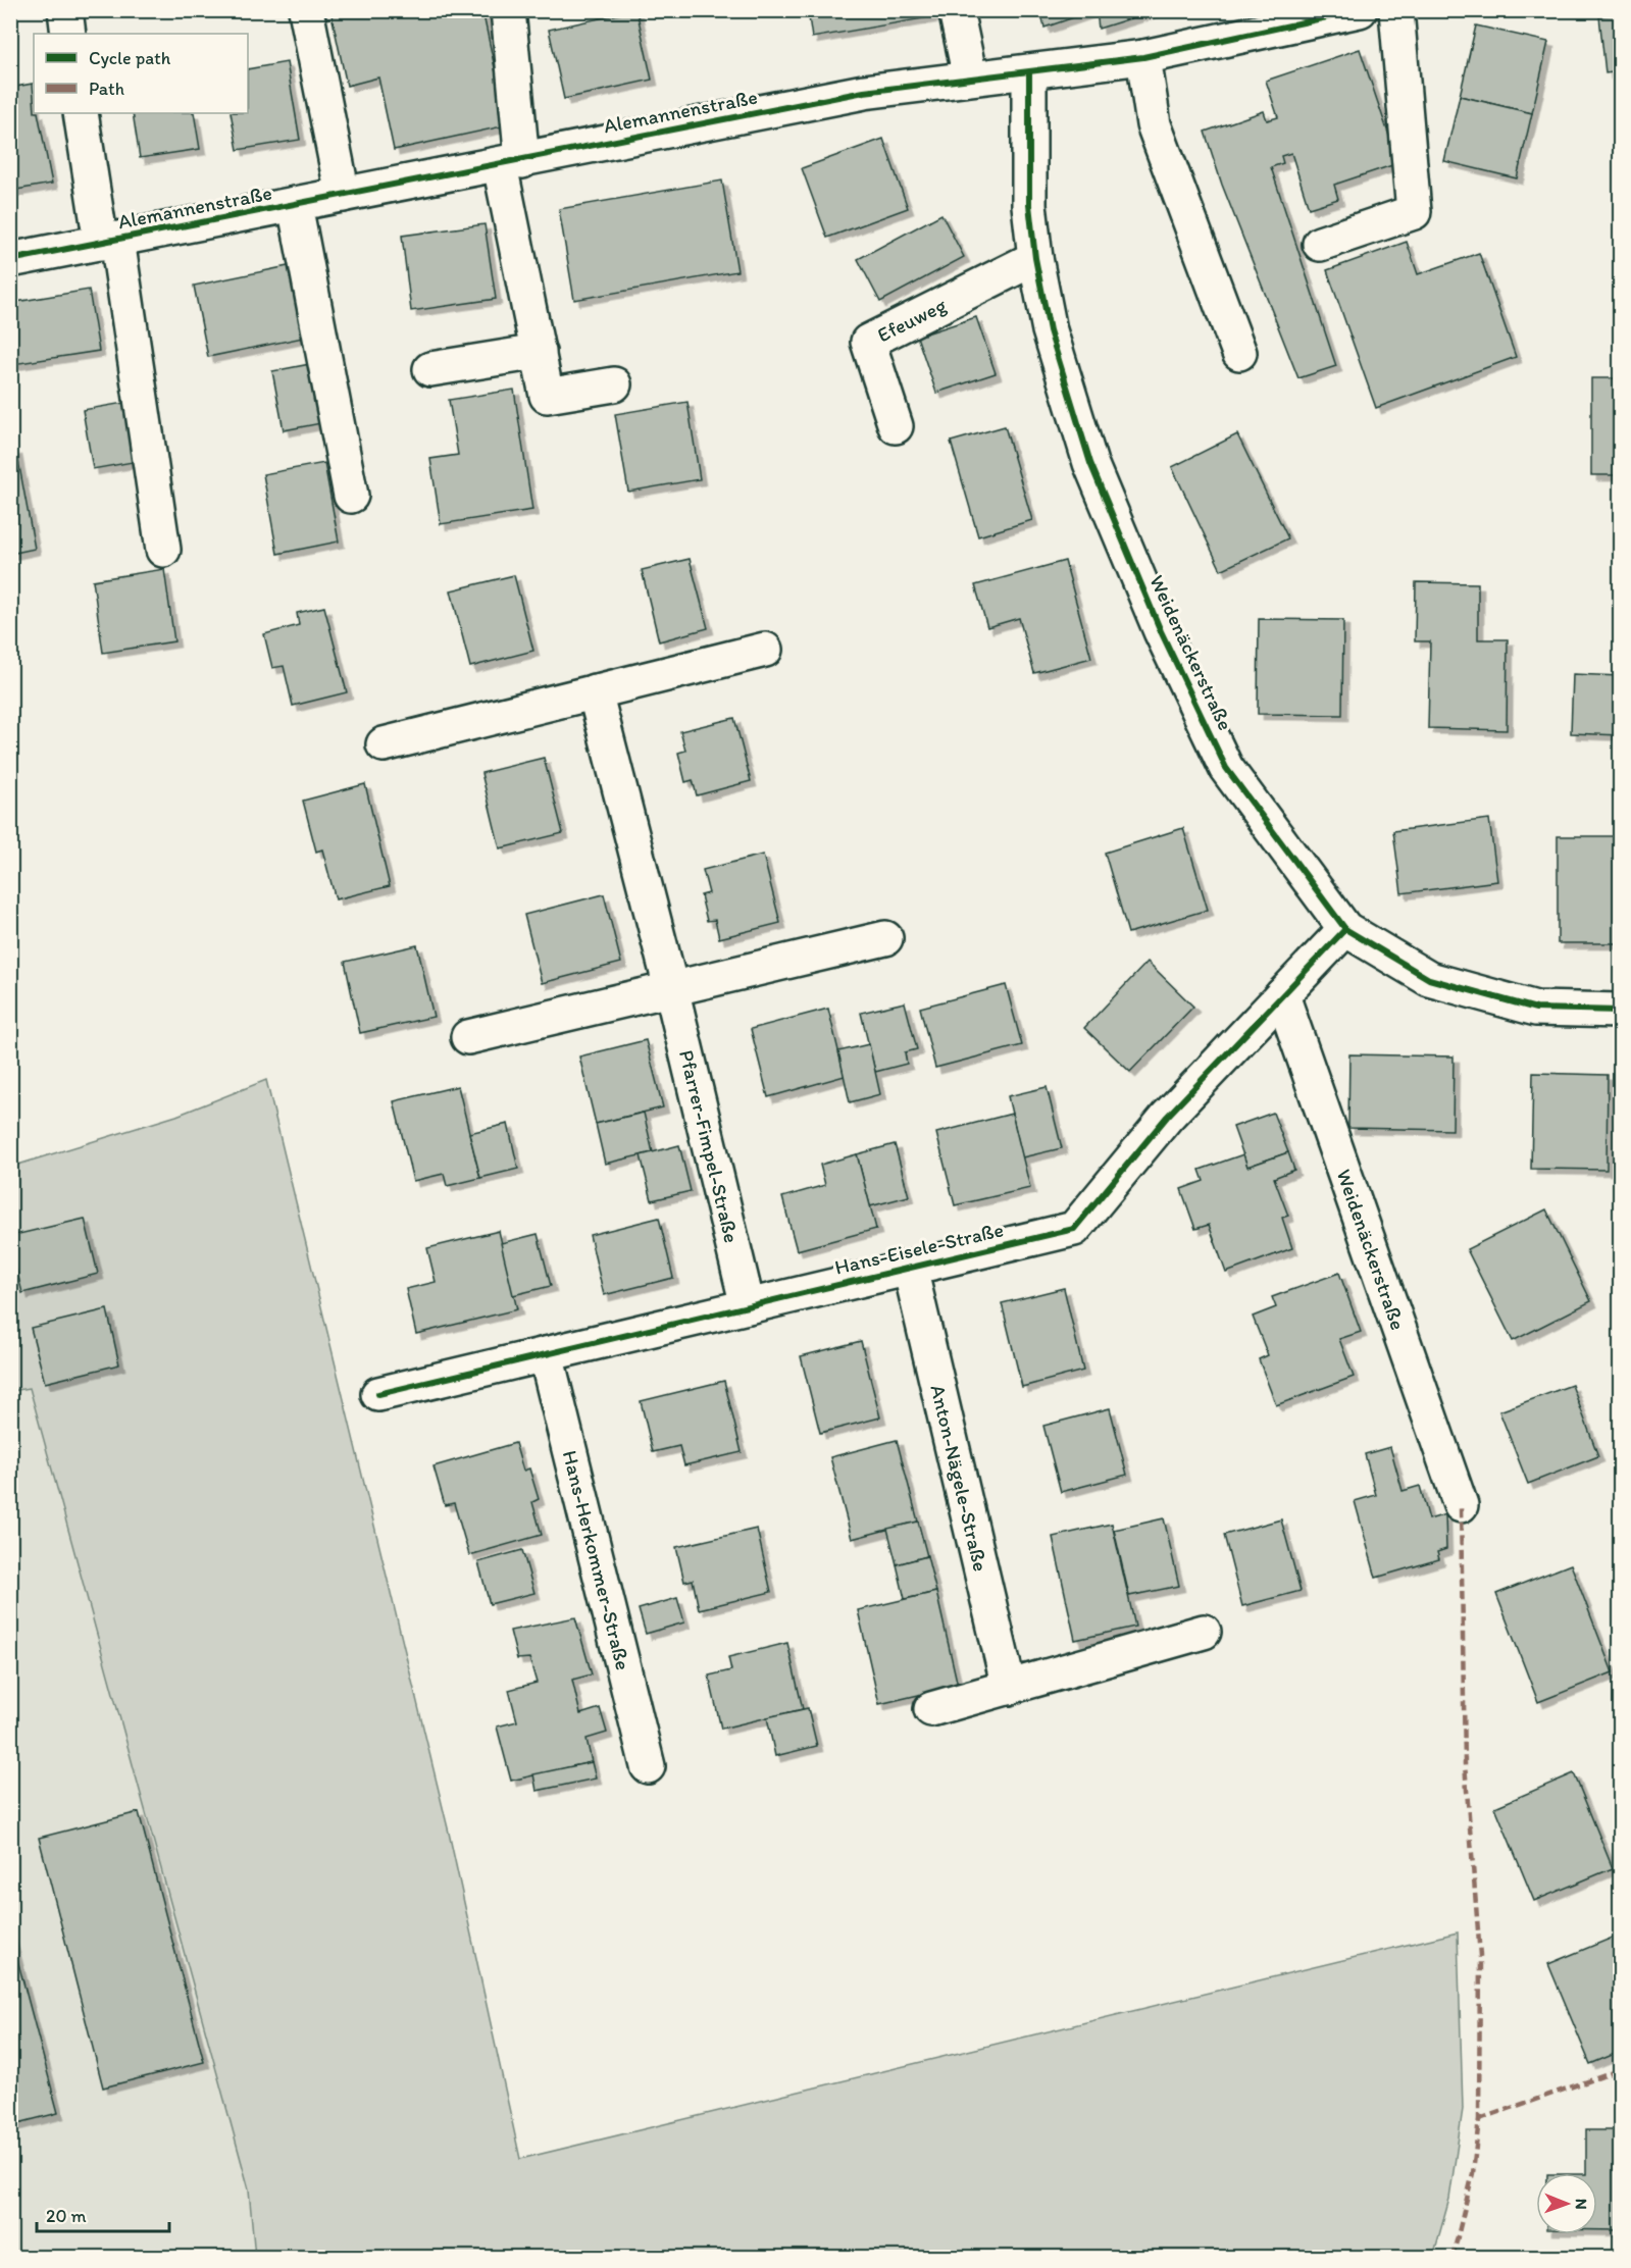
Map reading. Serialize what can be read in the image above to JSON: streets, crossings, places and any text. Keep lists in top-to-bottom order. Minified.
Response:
{"streets":{"street":["Alemannenstraße","Efeuweg","Weidenäckerstraße","Pfarrer-Fimpel-Straße","Hans-Eisele-Straße","Anton-Nägele-Straße","Hans-Herkommer-Straße"]},"crossings":[["Alemannenstraße","Weidenäckerstraße"],["Efeuweg","Weidenäckerstraße"],["Weidenäckerstraße","Hans-Eisele-Straße"],["Pfarrer-Fimpel-Straße","Hans-Eisele-Straße"],["Hans-Eisele-Straße","Anton-Nägele-Straße"],["Hans-Eisele-Straße","Hans-Herkommer-Straße"]],"legend":["Cycle path","Path"],"scale_bar":"20 m","north":"right"}
